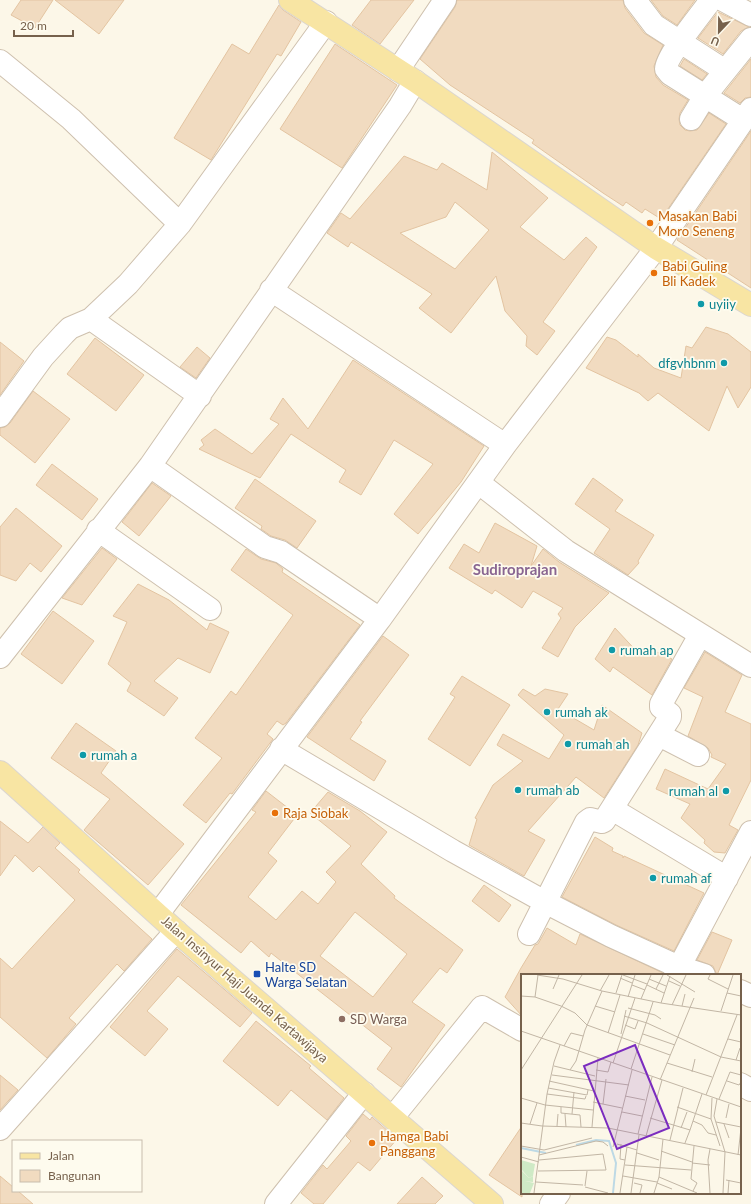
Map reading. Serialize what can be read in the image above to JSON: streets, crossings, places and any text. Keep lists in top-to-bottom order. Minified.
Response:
{"streets":{"main road":["Jalan Insinyur Haji Juanda Kartawijaya"]},"districts":["Sudiroprajan"],"places":{"other":["Masakan Babi Moro Seneng","Babi Guling Bli Kadek","uyiiy","dfgvhbnm","rumah ap","rumah ak","rumah ah","rumah a","rumah ab","rumah al","Raja Siobak","rumah af","SD Warga","Hamga Babi Panggang"],"transit":["Halte SD Warga Selatan"]},"legend":["Jalan","Bangunan"],"scale_bar":"20 m","north":"bottom"}
